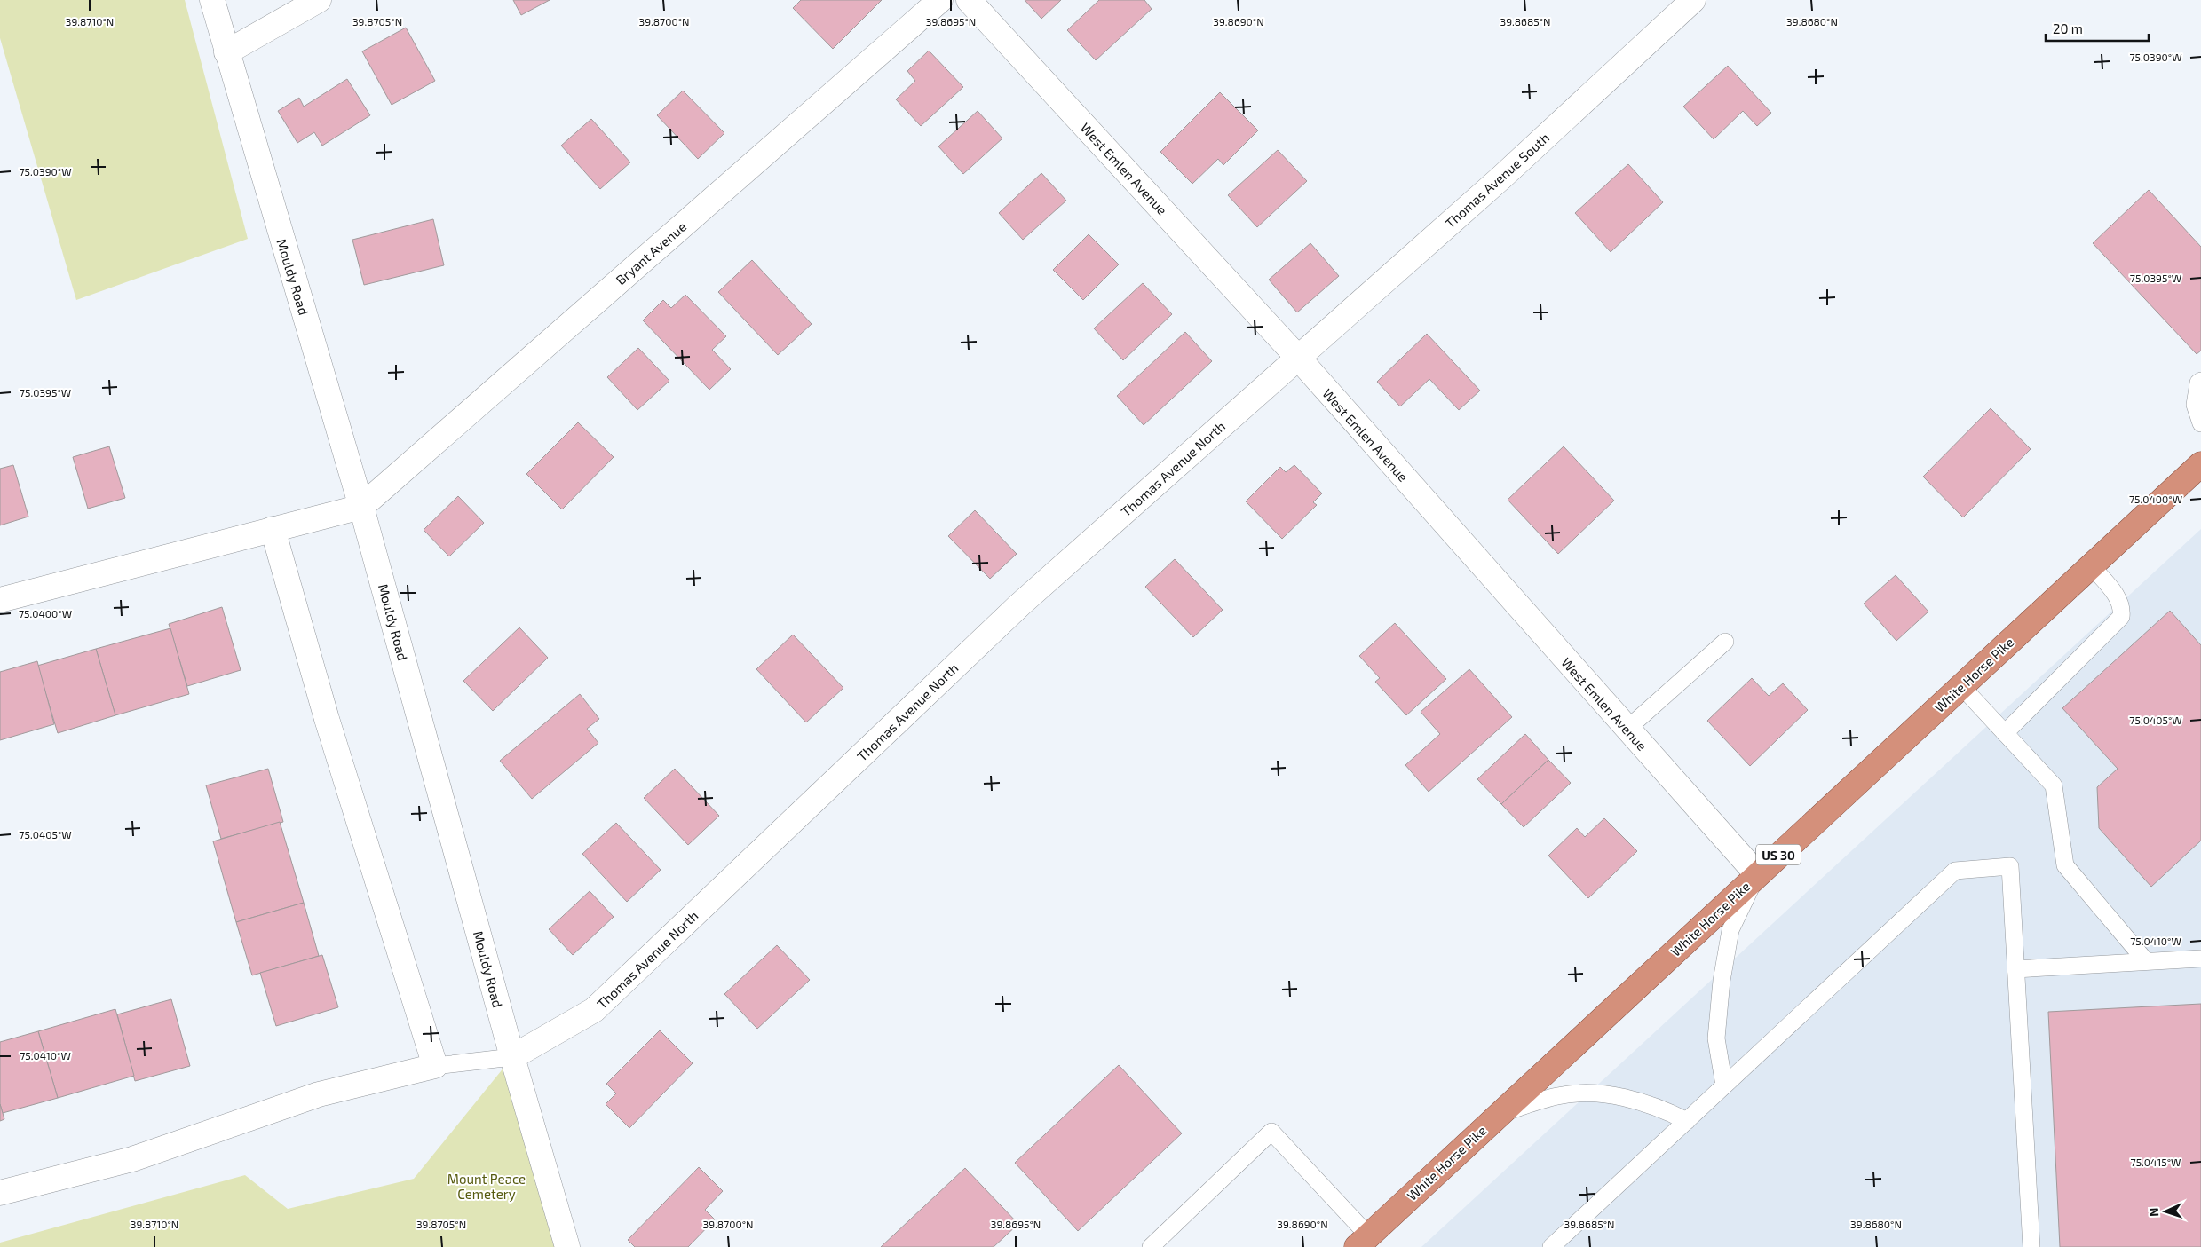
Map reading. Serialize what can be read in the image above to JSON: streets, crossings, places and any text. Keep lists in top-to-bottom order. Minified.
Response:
{"streets":{"highway":["White Horse Pike","US 30"],"street":["West Emlen Avenue","Thomas Avenue South","Bryant Avenue","Mouldy Road","Thomas Avenue North"]},"crossings":[["West Emlen Avenue","Thomas Avenue South"],["West Emlen Avenue","Thomas Avenue North"],["West Emlen Avenue","White Horse Pike"],["Thomas Avenue South","Thomas Avenue North"],["Bryant Avenue","Mouldy Road"],["Mouldy Road","Thomas Avenue North"]],"parks":["Mount Peace Cemetery"],"scale_bar":"20 m","north":"left","coordinates":["39.8710°N","39.8705°N","39.8700°N","39.8695°N","39.8690°N","39.8685°N","39.8680°N","75.0390°W","75.0395°W","75.0400°W","75.0405°W","75.0410°W","75.0415°W"]}
